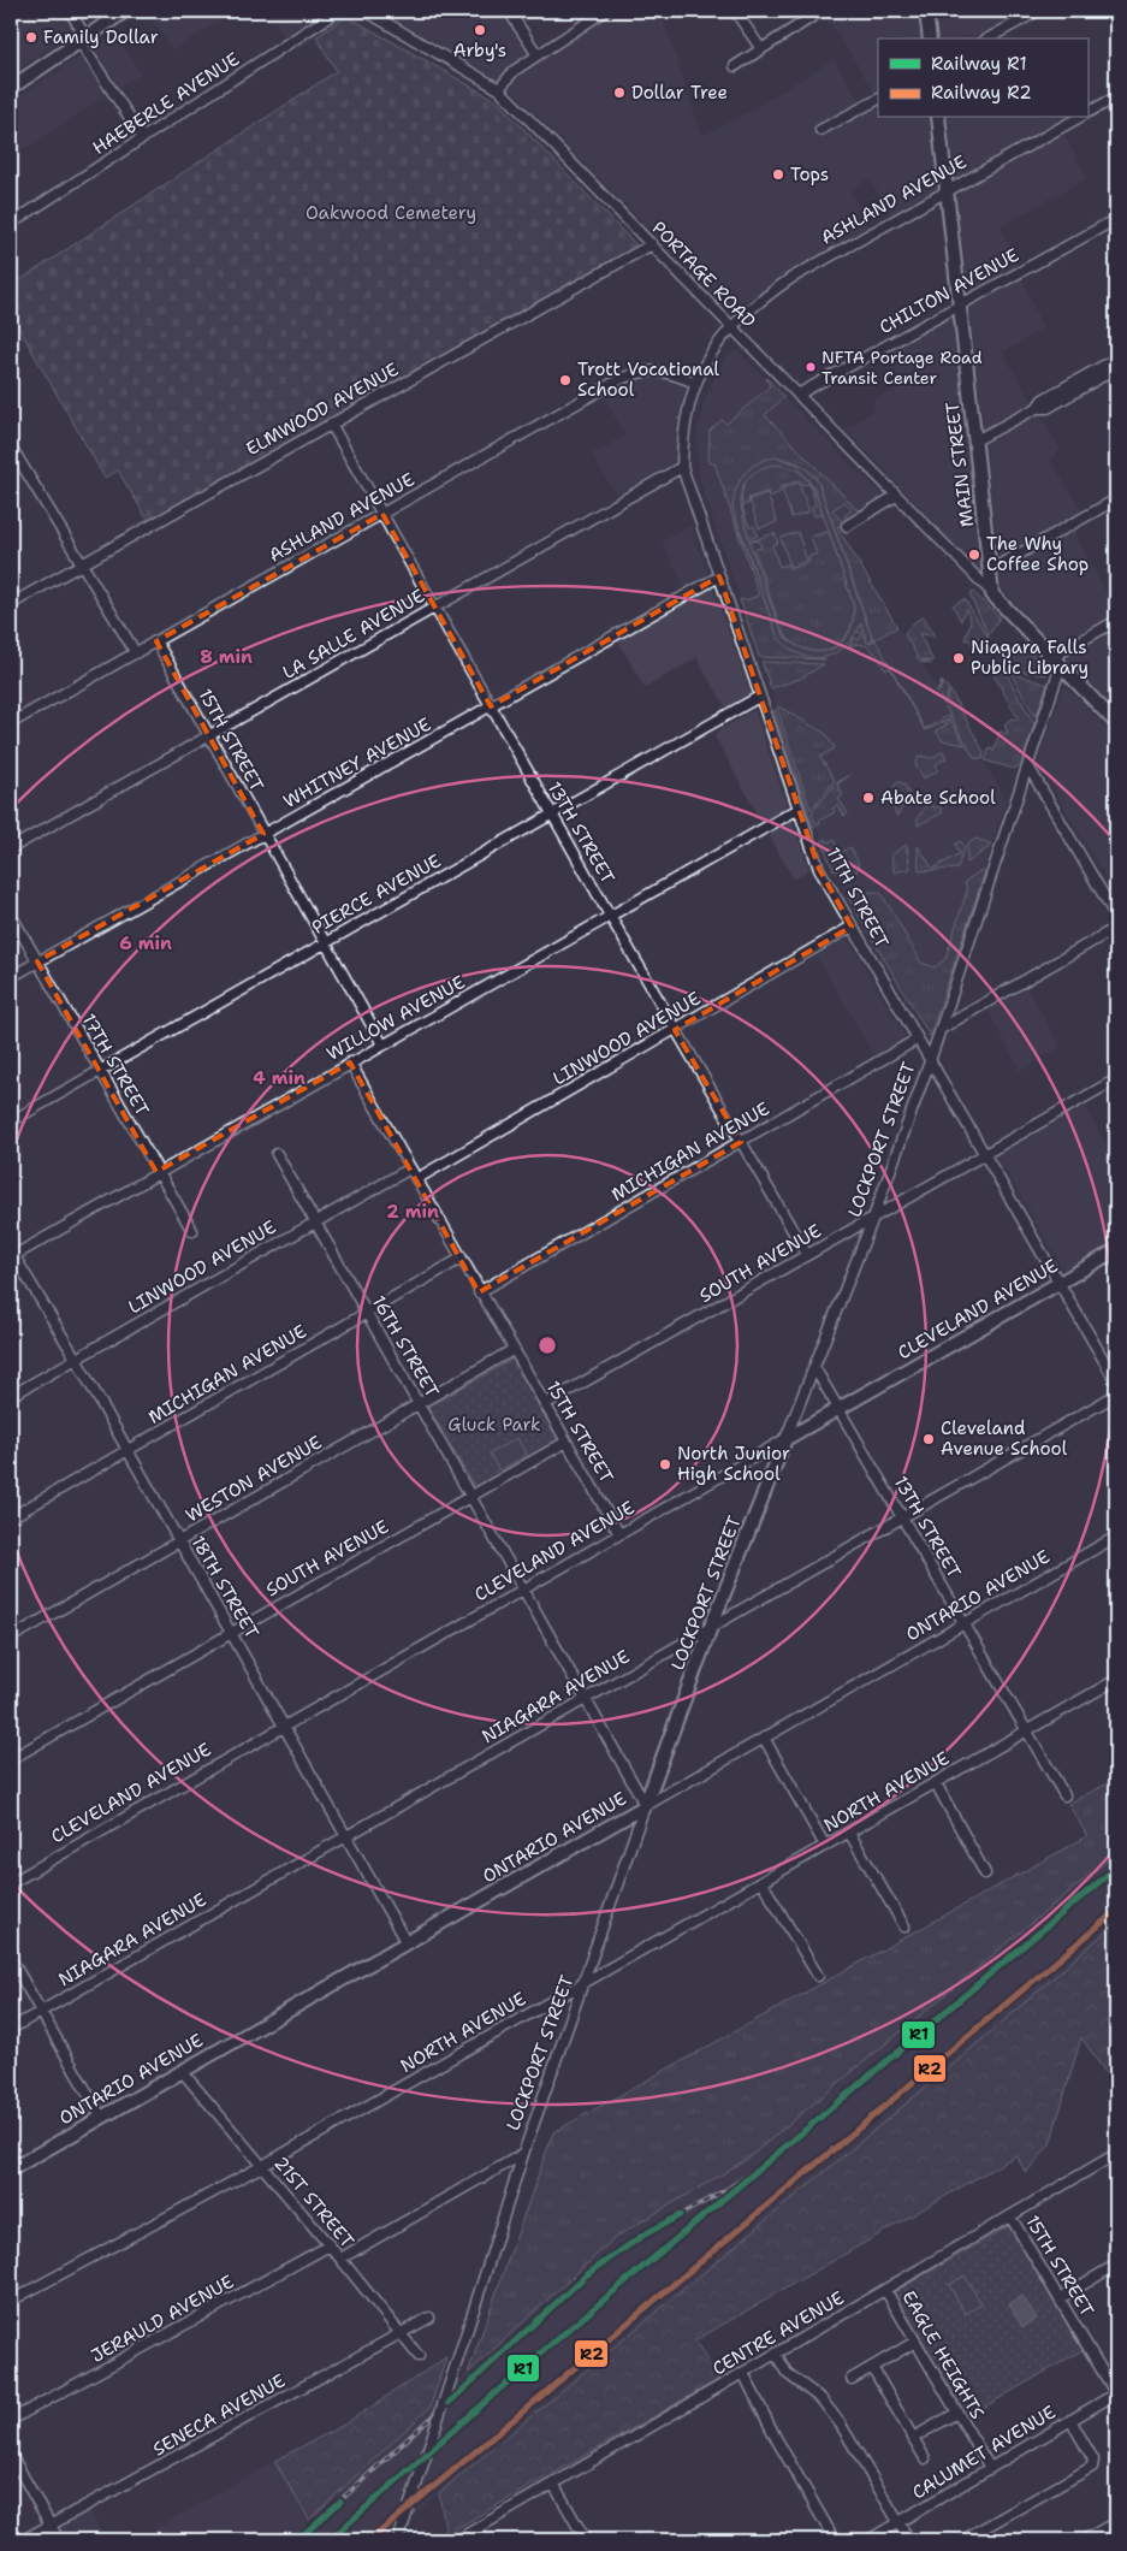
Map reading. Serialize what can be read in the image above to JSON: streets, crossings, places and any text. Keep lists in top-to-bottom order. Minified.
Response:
{"streets":{"main road":["MAIN STREET","LOCKPORT STREET","CLEVELAND AVENUE","ONTARIO AVENUE"],"street":["HAEBERLE AVENUE","ASHLAND AVENUE","PORTAGE ROAD","CHILTON AVENUE","ELMWOOD AVENUE","LA SALLE AVENUE","15TH STREET","WHITNEY AVENUE","13TH STREET","PIERCE AVENUE","11TH STREET","WILLOW AVENUE","LINWOOD AVENUE","17TH STREET","MICHIGAN AVENUE","SOUTH AVENUE","16TH STREET","WESTON AVENUE","18TH STREET","NIAGARA AVENUE","NORTH AVENUE","21ST STREET","JERAULD AVENUE","CENTRE AVENUE","EAGLE HEIGHTS","SENECA AVENUE","CALUMET AVENUE"]},"crossings":[["ASHLAND AVENUE","PORTAGE ROAD"],["ASHLAND AVENUE","MAIN STREET"],["ASHLAND AVENUE","15TH STREET"],["ASHLAND AVENUE","13TH STREET"],["ASHLAND AVENUE","11TH STREET"],["PORTAGE ROAD","CHILTON AVENUE"],["PORTAGE ROAD","ELMWOOD AVENUE"],["PORTAGE ROAD","MAIN STREET"],["PORTAGE ROAD","11TH STREET"],["CHILTON AVENUE","MAIN STREET"],["ELMWOOD AVENUE","13TH STREET"],["LA SALLE AVENUE","15TH STREET"],["LA SALLE AVENUE","13TH STREET"],["LA SALLE AVENUE","11TH STREET"],["15TH STREET","WHITNEY AVENUE"],["15TH STREET","PIERCE AVENUE"],["15TH STREET","WILLOW AVENUE"],["15TH STREET","LINWOOD AVENUE"],["15TH STREET","MICHIGAN AVENUE"],["15TH STREET","SOUTH AVENUE"],["15TH STREET","CLEVELAND AVENUE"],["15TH STREET","WESTON AVENUE"],["15TH STREET","CENTRE AVENUE"],["15TH STREET","CALUMET AVENUE"],["WHITNEY AVENUE","13TH STREET"],["WHITNEY AVENUE","11TH STREET"],["WHITNEY AVENUE","17TH STREET"],["13TH STREET","PIERCE AVENUE"],["13TH STREET","WILLOW AVENUE"],["13TH STREET","LINWOOD AVENUE"],["13TH STREET","LOCKPORT STREET"],["13TH STREET","MICHIGAN AVENUE"],["13TH STREET","SOUTH AVENUE"],["13TH STREET","CLEVELAND AVENUE"],["13TH STREET","ONTARIO AVENUE"],["13TH STREET","NIAGARA AVENUE"],["13TH STREET","NORTH AVENUE"],["PIERCE AVENUE","11TH STREET"],["PIERCE AVENUE","17TH STREET"],["11TH STREET","WILLOW AVENUE"],["11TH STREET","LINWOOD AVENUE"],["11TH STREET","LOCKPORT STREET"],["11TH STREET","MICHIGAN AVENUE"],["11TH STREET","SOUTH AVENUE"],["11TH STREET","CLEVELAND AVENUE"],["WILLOW AVENUE","17TH STREET"],["WILLOW AVENUE","18TH STREET"],["LINWOOD AVENUE","16TH STREET"],["LINWOOD AVENUE","18TH STREET"],["LOCKPORT STREET","SOUTH AVENUE"],["LOCKPORT STREET","CLEVELAND AVENUE"],["LOCKPORT STREET","16TH STREET"],["LOCKPORT STREET","ONTARIO AVENUE"],["LOCKPORT STREET","NIAGARA AVENUE"],["LOCKPORT STREET","NORTH AVENUE"],["MICHIGAN AVENUE","16TH STREET"],["MICHIGAN AVENUE","18TH STREET"],["SOUTH AVENUE","16TH STREET"],["SOUTH AVENUE","18TH STREET"],["CLEVELAND AVENUE","16TH STREET"],["CLEVELAND AVENUE","18TH STREET"],["16TH STREET","WESTON AVENUE"],["16TH STREET","ONTARIO AVENUE"],["16TH STREET","NIAGARA AVENUE"],["WESTON AVENUE","18TH STREET"],["18TH STREET","ONTARIO AVENUE"],["18TH STREET","NIAGARA AVENUE"],["ONTARIO AVENUE","21ST STREET"],["NORTH AVENUE","21ST STREET"],["21ST STREET","JERAULD AVENUE"],["21ST STREET","SENECA AVENUE"],["CENTRE AVENUE","EAGLE HEIGHTS"],["EAGLE HEIGHTS","CALUMET AVENUE"]],"parks":["Oakwood Cemetery","Gluck Park"],"places":["Arby's","Family Dollar","Dollar Tree","Tops","NFTA Portage Road Transit Center","Trott Vocational School","The Why Coffee Shop","Niagara Falls Public Library","Abate School","Cleveland Avenue School","North Junior High School"],"lines":["rail line R1","rail line R2"],"legend":["Railway R1","Railway R2"],"rings":["8 min","6 min","4 min","2 min"]}
